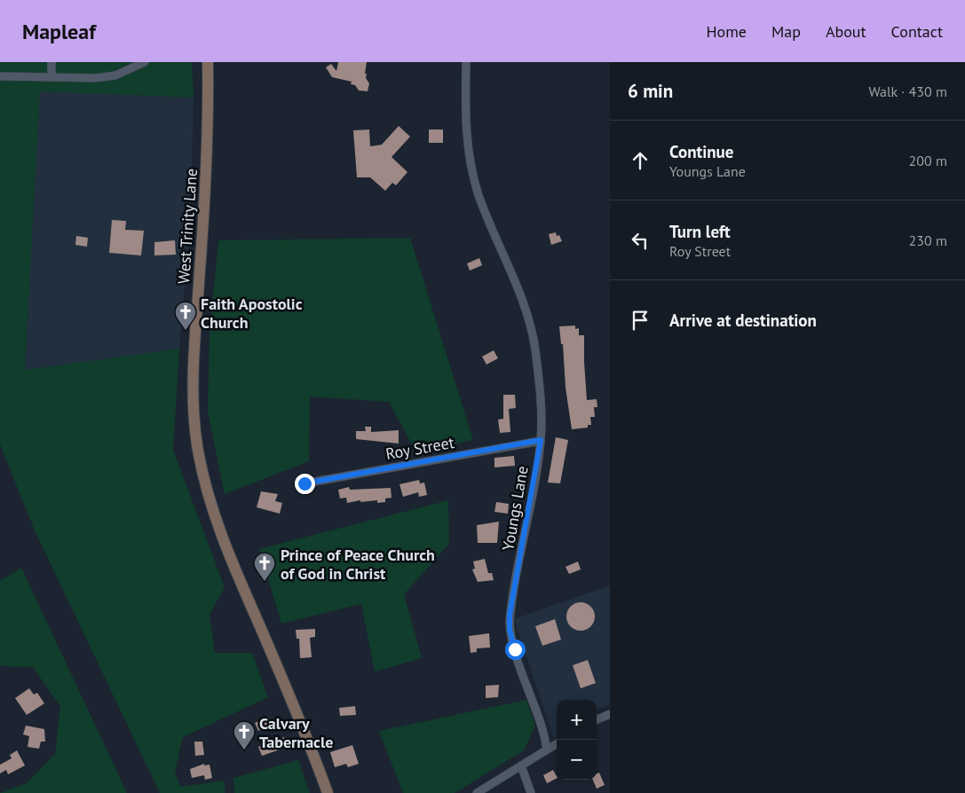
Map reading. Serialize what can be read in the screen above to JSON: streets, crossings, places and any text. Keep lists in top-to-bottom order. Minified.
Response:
{"streets":{"main road":["West Trinity Lane"],"street":["Roy Street","Youngs Lane"]},"crossings":[["Roy Street","Youngs Lane"]],"places":{"church":["Faith Apostolic Church","Prince of Peace Church of God in Christ","Calvary Tabernacle"]},"page":{"header":"Mapleaf","nav":["Home","Map","About","Contact"],"heading":["6 min","Walk · 430 m"],"list":[["Continue","Youngs Lane","200 m"],["Turn left","Roy Street","230 m"],"Arrive at destination"],"map_buttons":["+","−"]}}
